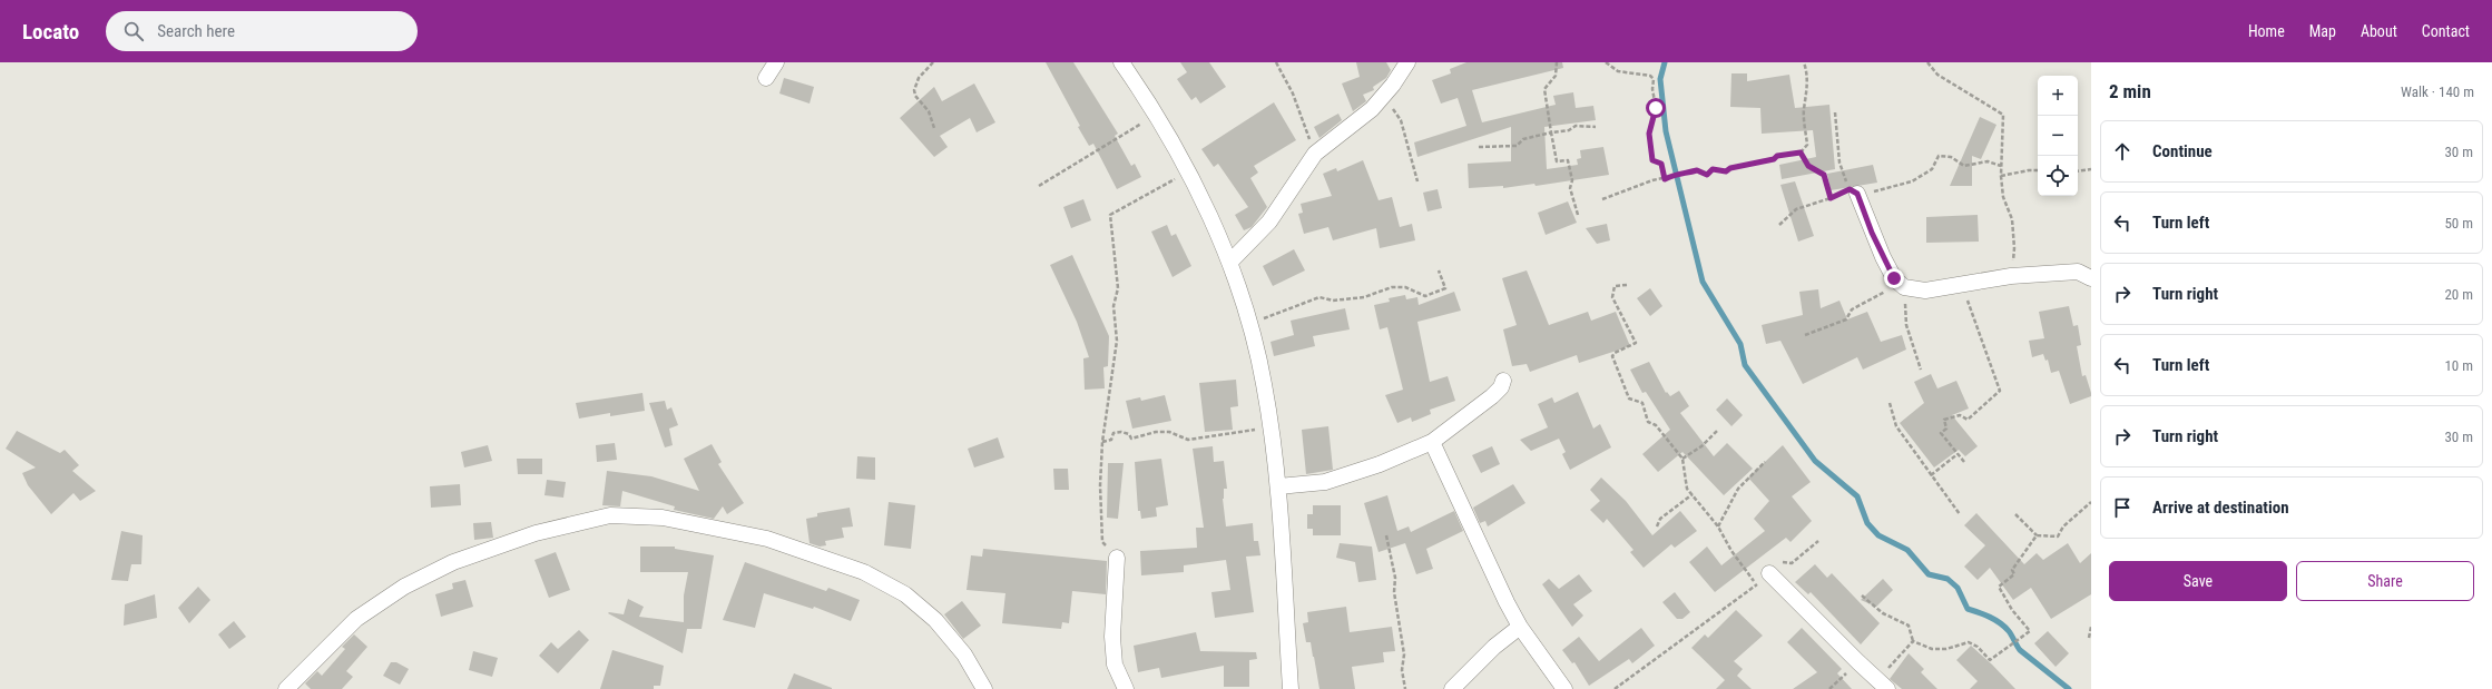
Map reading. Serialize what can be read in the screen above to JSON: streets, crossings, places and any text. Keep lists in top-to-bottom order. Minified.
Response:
{"page":{"header":"Locato","search":"Search here","nav":["Home","Map","About","Contact"],"heading":["2 min","Walk · 140 m"],"map_buttons":["+","−"],"list":[["Continue","30 m"],["Turn left","50 m"],["Turn right","20 m"],["Turn left","10 m"],["Turn right","30 m"],"Arrive at destination"],"buttons":["Save","Share"]}}
